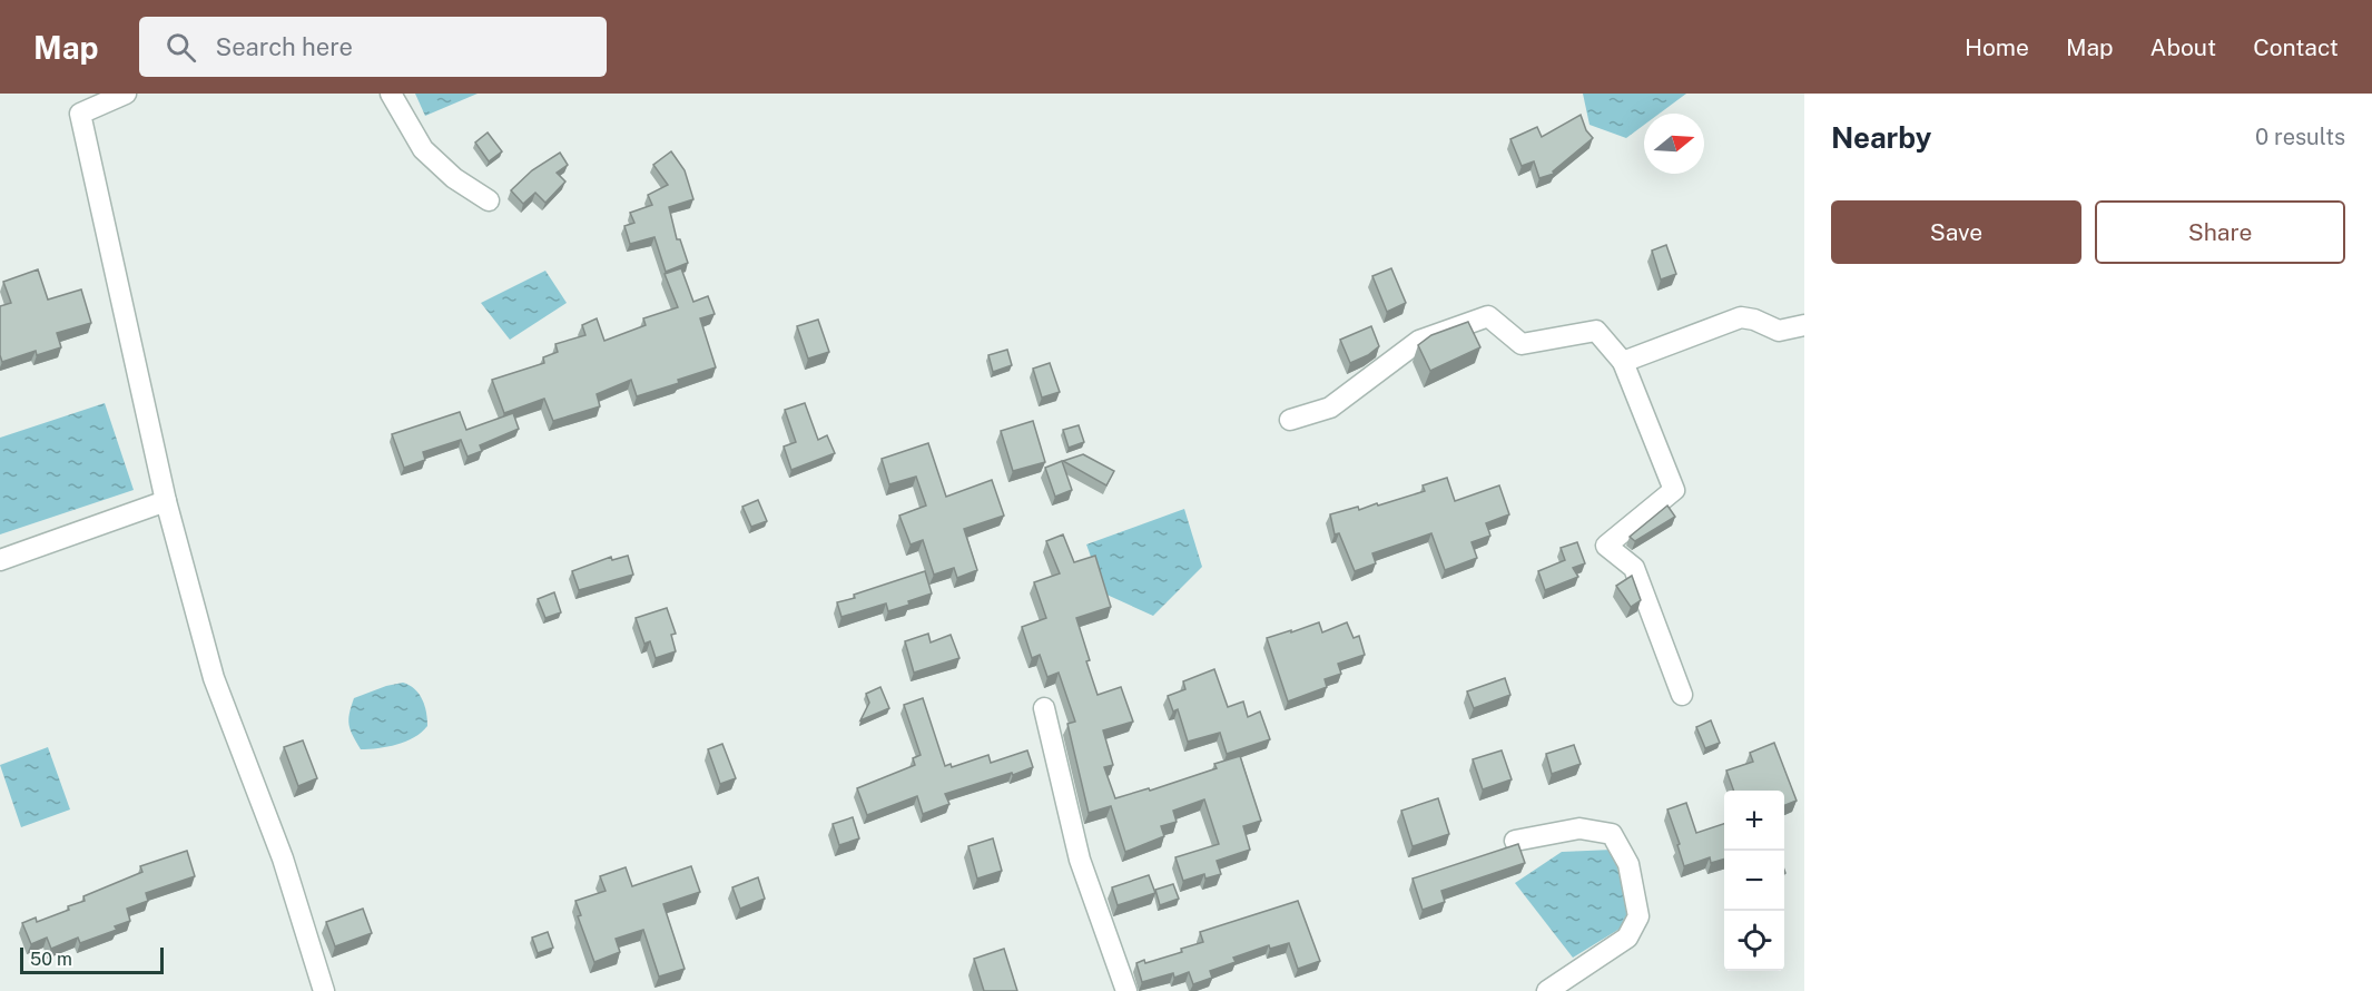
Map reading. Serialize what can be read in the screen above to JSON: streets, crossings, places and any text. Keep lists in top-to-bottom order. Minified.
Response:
{"scale_bar":"50 m","north":"right","page":{"header":"Map","search":"Search here","nav":["Home","Map","About","Contact"],"heading":["Nearby","0 results"],"buttons":["Save","Share"],"map_buttons":["+","−"],"scale":"50 m"}}
